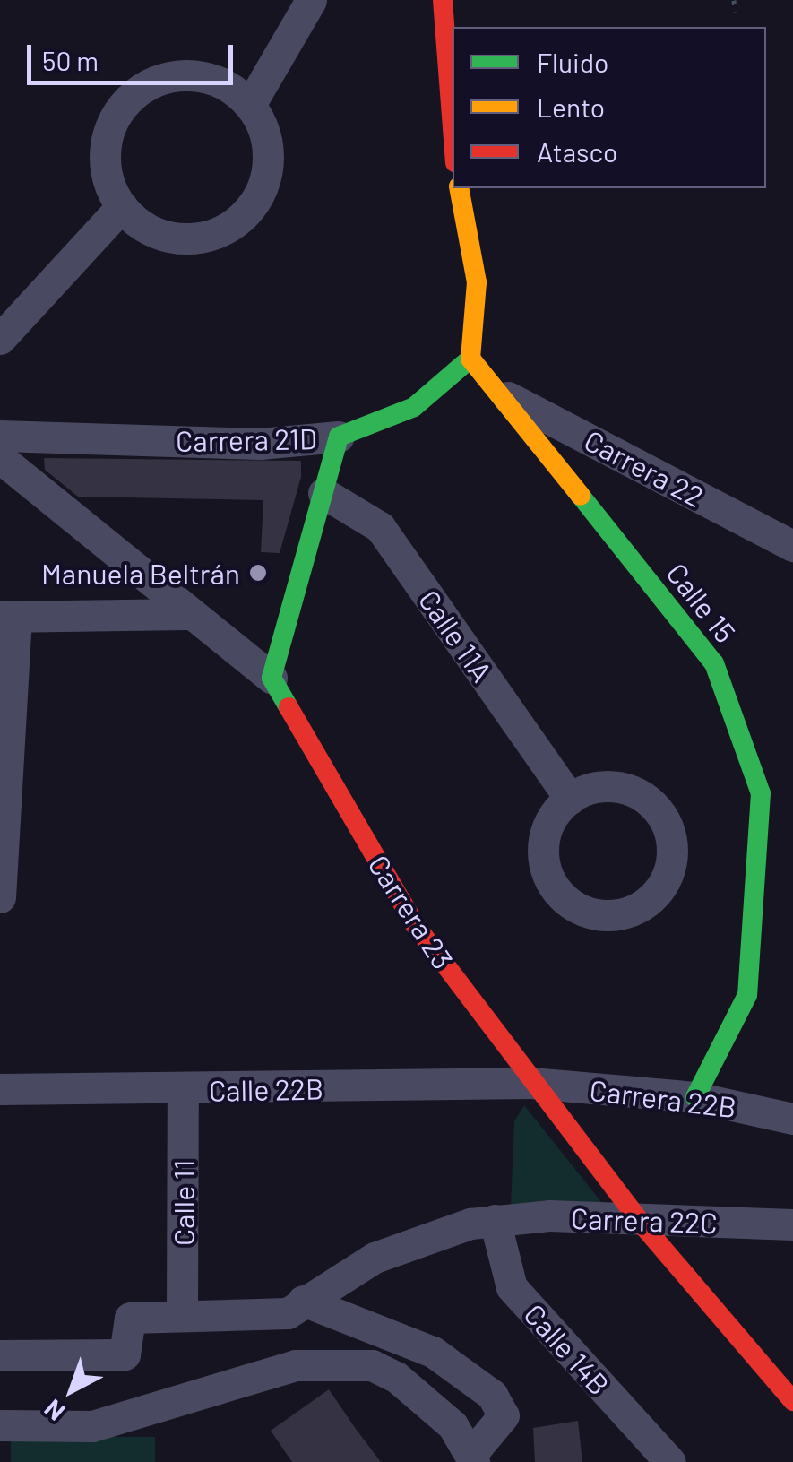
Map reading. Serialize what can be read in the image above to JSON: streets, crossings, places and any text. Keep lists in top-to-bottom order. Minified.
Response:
{"streets":{"street":["Carrera 21D","Carrera 22","Calle 15","Calle 11A","Carrera 23","Calle 22B","Carrera 22B","Calle 11","Carrera 22C","Calle 14B"]},"crossings":[["Carrera 21D","Calle 15"],["Carrera 22","Calle 15"],["Calle 15","Carrera 22B"],["Carrera 23","Calle 22B"],["Carrera 23","Carrera 22B"],["Carrera 23","Carrera 22C"],["Calle 22B","Carrera 22B"],["Calle 22B","Calle 11"],["Carrera 22C","Calle 14B"]],"places":["Manuela Beltrán"],"legend":["Fluido","Lento","Atasco"],"scale_bar":"50 m","north":"bottom left"}
